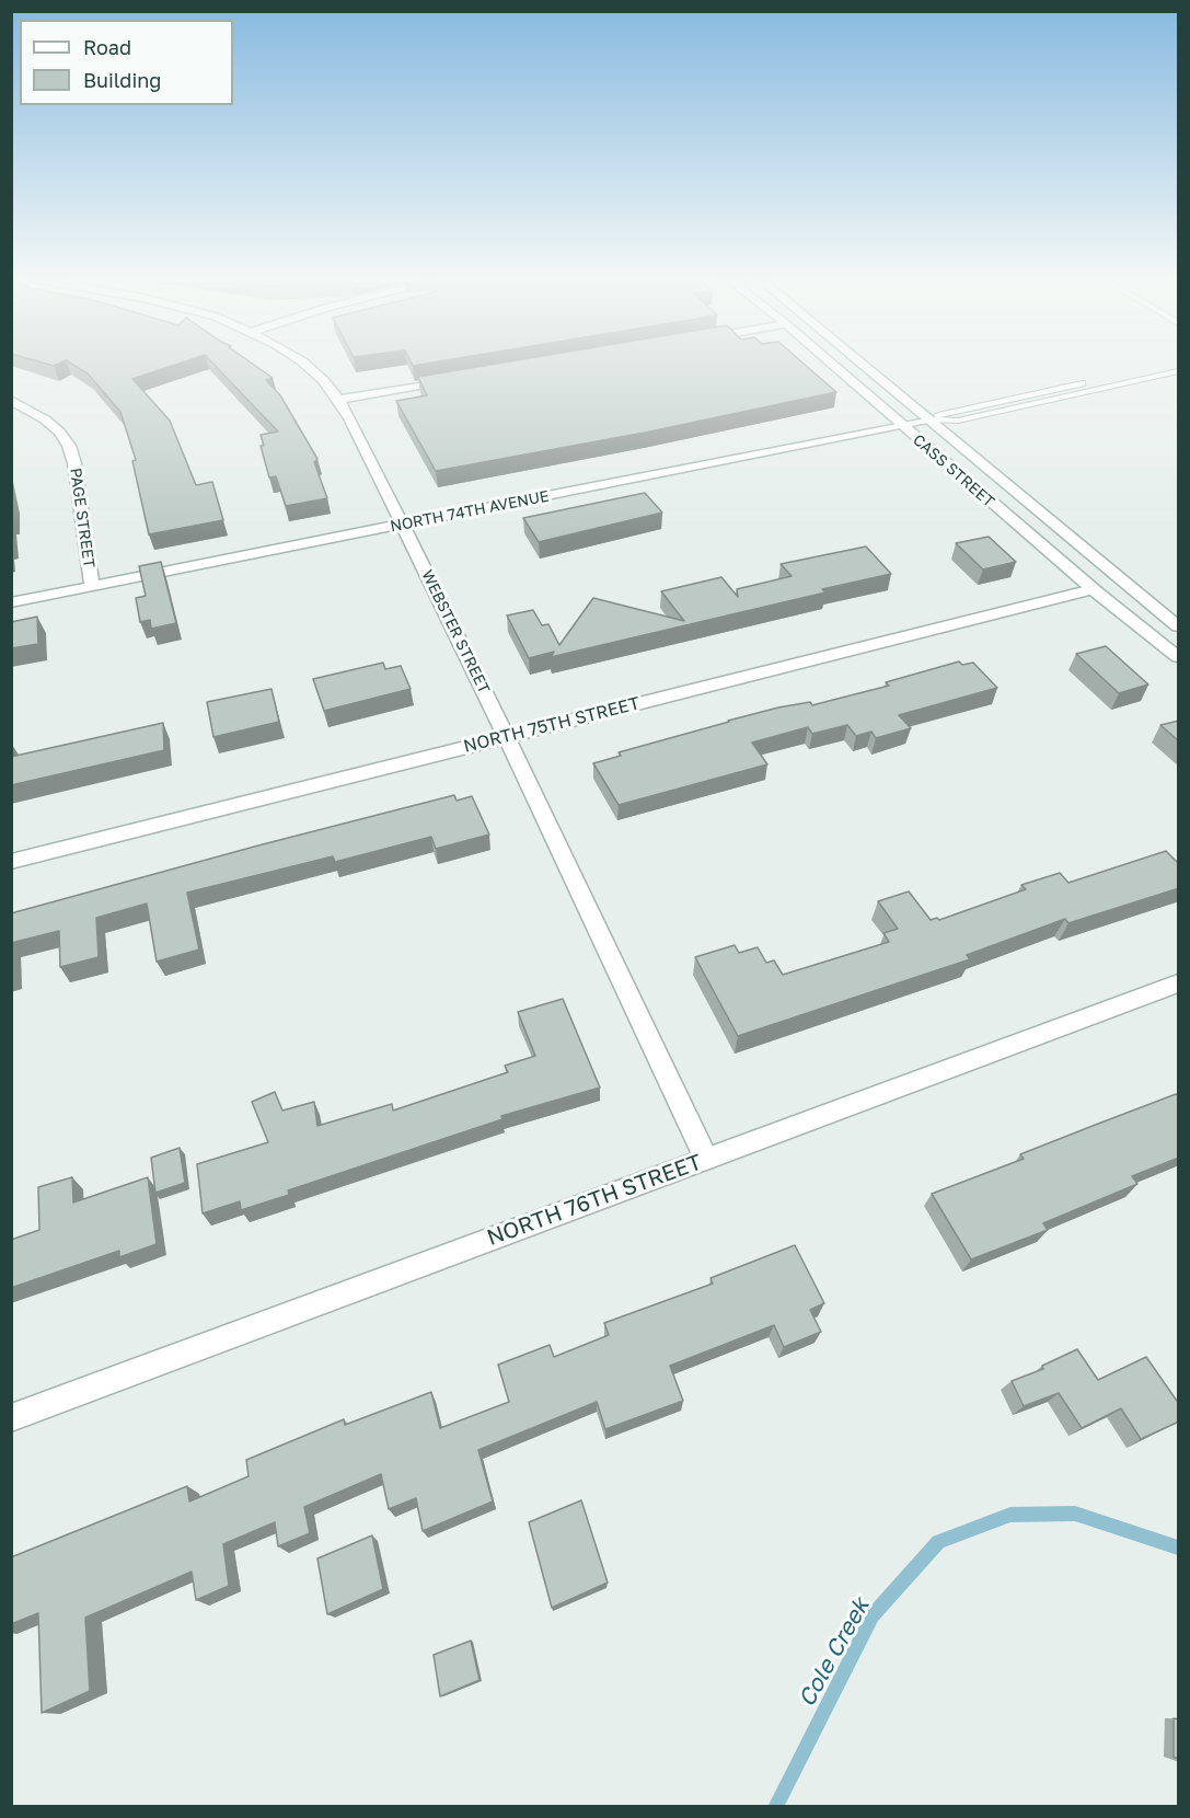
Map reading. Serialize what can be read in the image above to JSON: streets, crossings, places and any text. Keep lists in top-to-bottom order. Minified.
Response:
{"streets":{"street":["CASS STREET","NORTH 74TH AVENUE","PAGE STREET","WEBSTER STREET","NORTH 75TH STREET","NORTH 76TH STREET"]},"crossings":[["CASS STREET","NORTH 74TH AVENUE"],["CASS STREET","NORTH 75TH STREET"],["NORTH 74TH AVENUE","PAGE STREET"],["NORTH 74TH AVENUE","WEBSTER STREET"],["WEBSTER STREET","NORTH 75TH STREET"],["WEBSTER STREET","NORTH 76TH STREET"]],"water":["Cole Creek"],"legend":["Road","Building"]}
